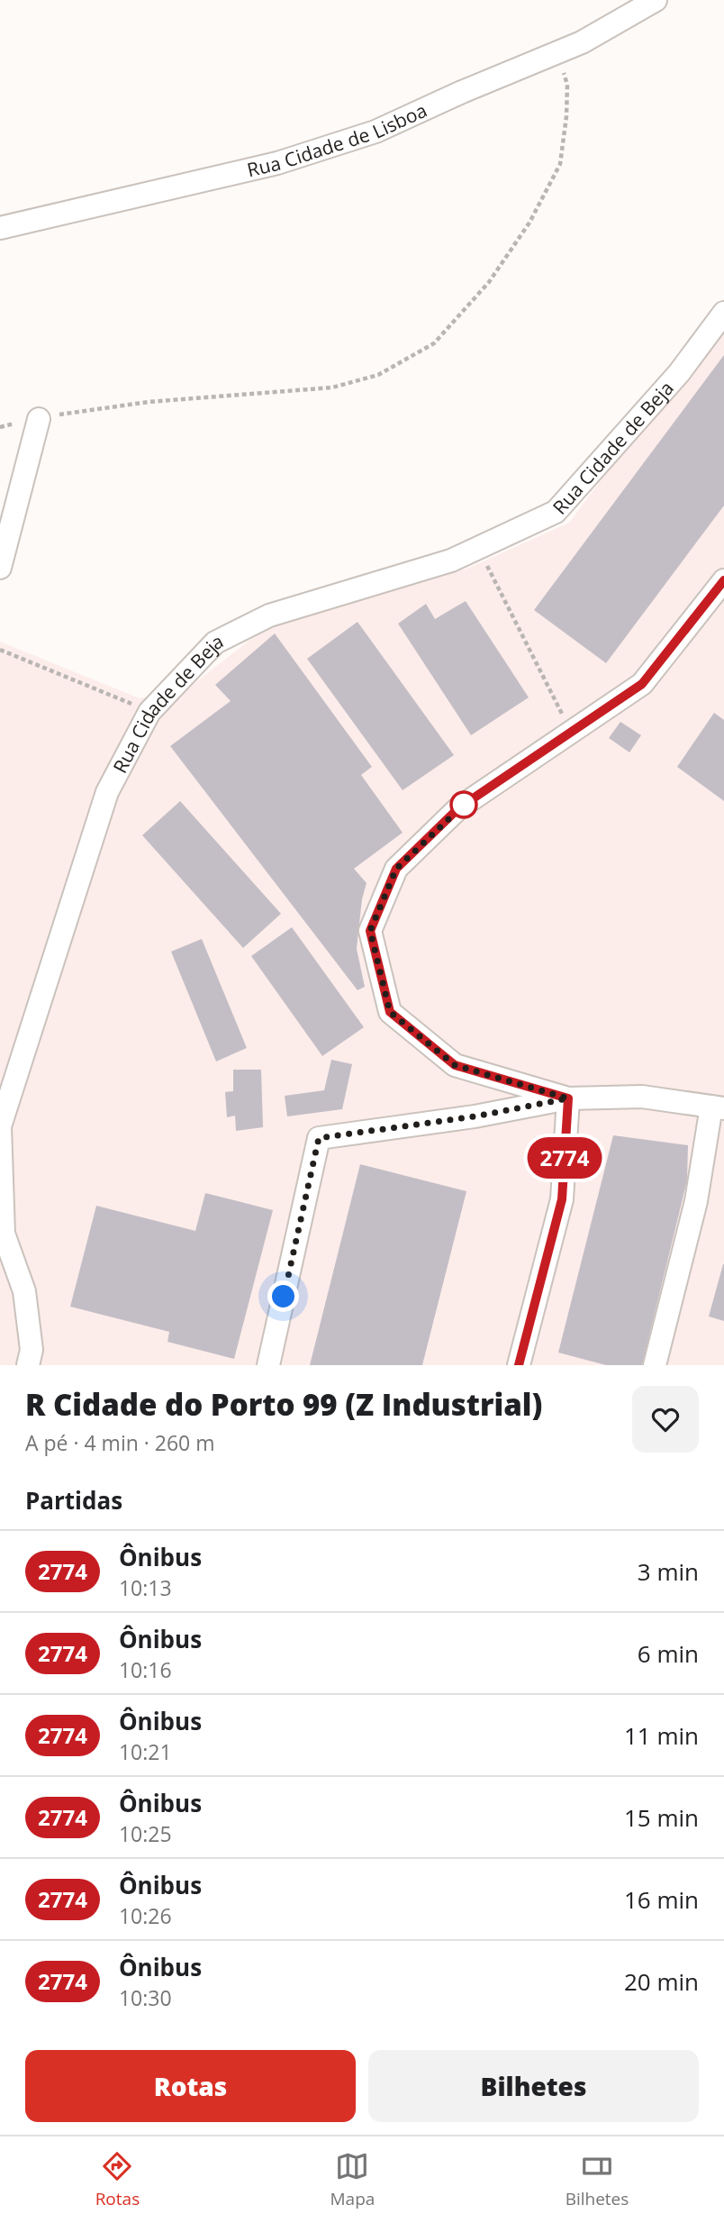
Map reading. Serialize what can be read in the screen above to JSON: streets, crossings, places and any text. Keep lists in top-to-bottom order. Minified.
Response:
{"streets":{"street":["Rua Cidade de Lisboa","Rua Cidade de Beja"]},"lines":["bus line 2774"],"page":{"on_map":"2774","heading":[["R Cidade do Porto 99 (Z Industrial)","A pé · 4 min · 260 m"],"Partidas"],"list":[{"mark":"2774","name":"Ônibus","note":"10:13","value":"3 min"},{"mark":"2774","name":"Ônibus","note":"10:16","value":"6 min"},{"mark":"2774","name":"Ônibus","note":"10:21","value":"11 min"},{"mark":"2774","name":"Ônibus","note":"10:25","value":"15 min"},{"mark":"2774","name":"Ônibus","note":"10:26","value":"16 min"},{"mark":"2774","name":"Ônibus","note":"10:30","value":"20 min"}],"buttons":["Rotas","Bilhetes"],"tabs":["Rotas","Mapa","Bilhetes"]}}
